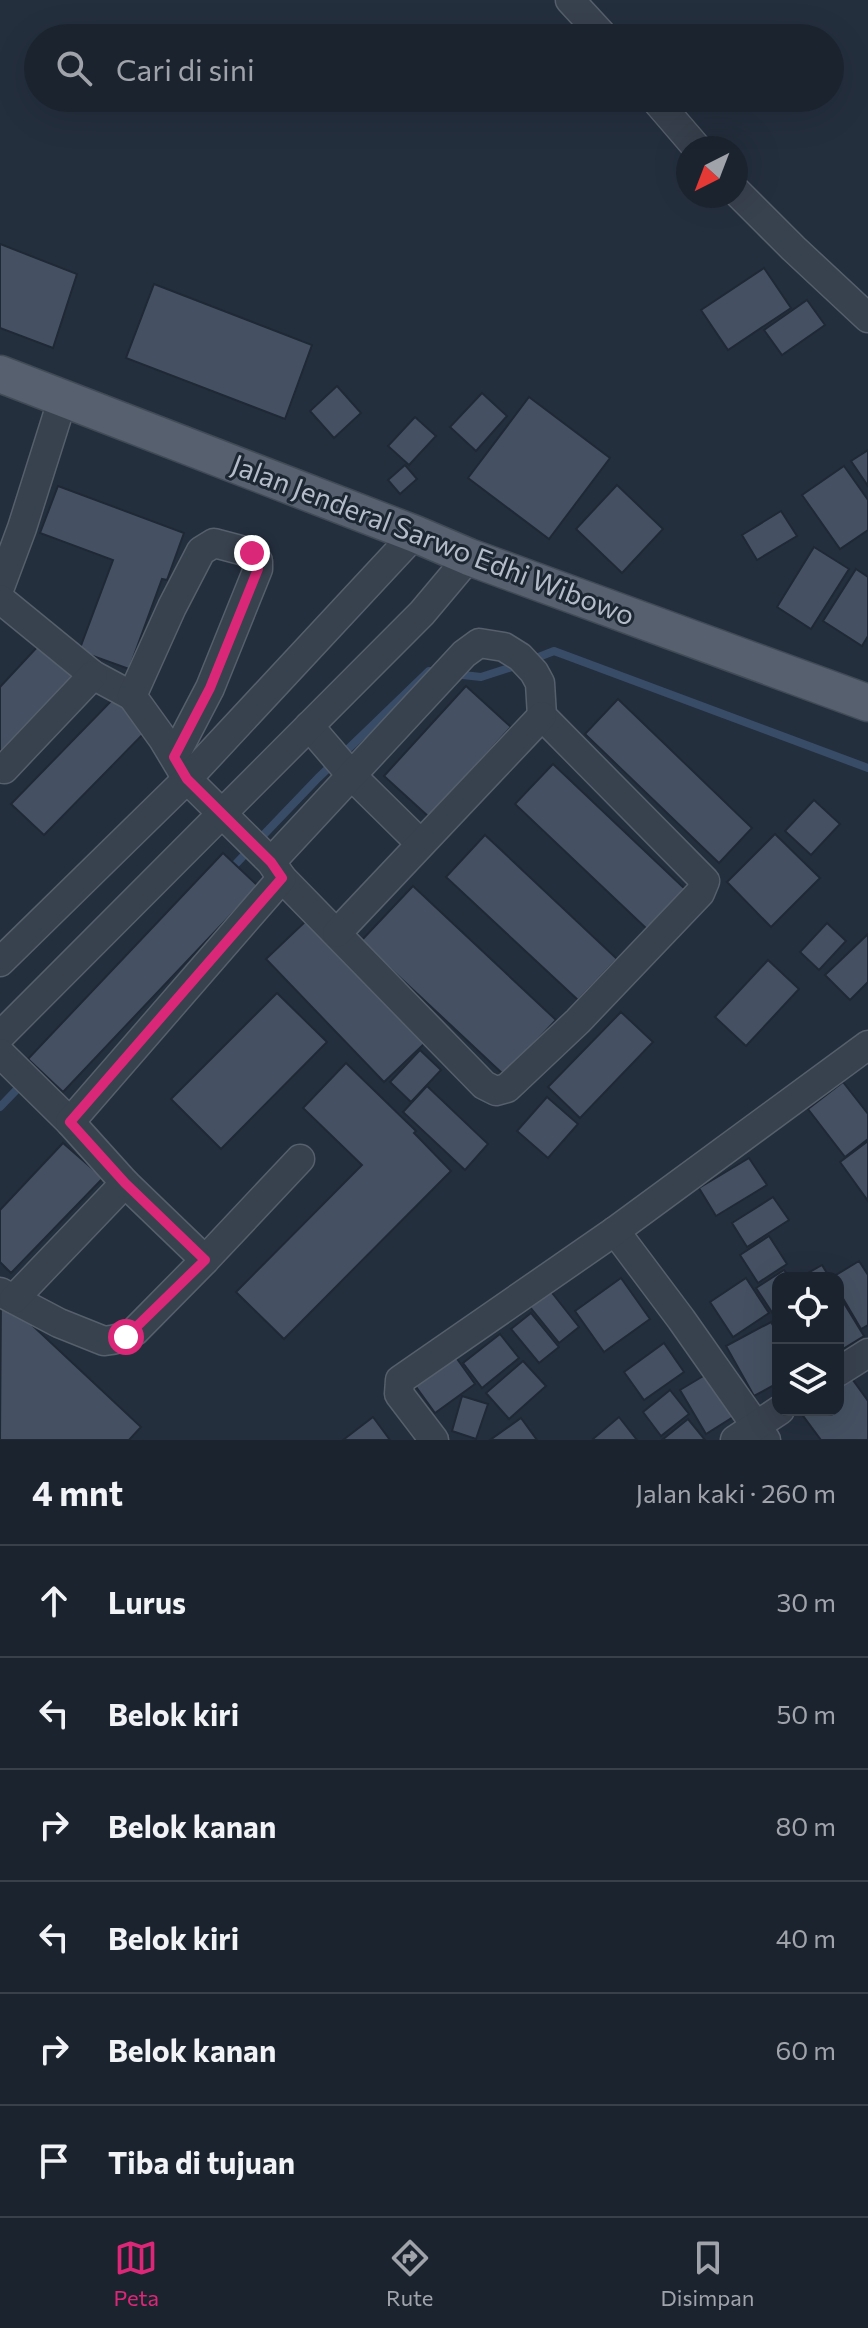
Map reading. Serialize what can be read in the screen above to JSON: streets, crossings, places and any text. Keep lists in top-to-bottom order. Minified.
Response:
{"streets":{"main road":["Jalan Jenderal Sarwo Edhi Wibowo"]},"north":"bottom left","page":{"search":"Cari di sini","heading":["4 mnt","Jalan kaki · 260 m"],"list":[["Lurus","30 m"],["Belok kiri","50 m"],["Belok kanan","80 m"],["Belok kiri","40 m"],["Belok kanan","60 m"],"Tiba di tujuan"],"nav":["Peta","Rute","Disimpan"]}}
